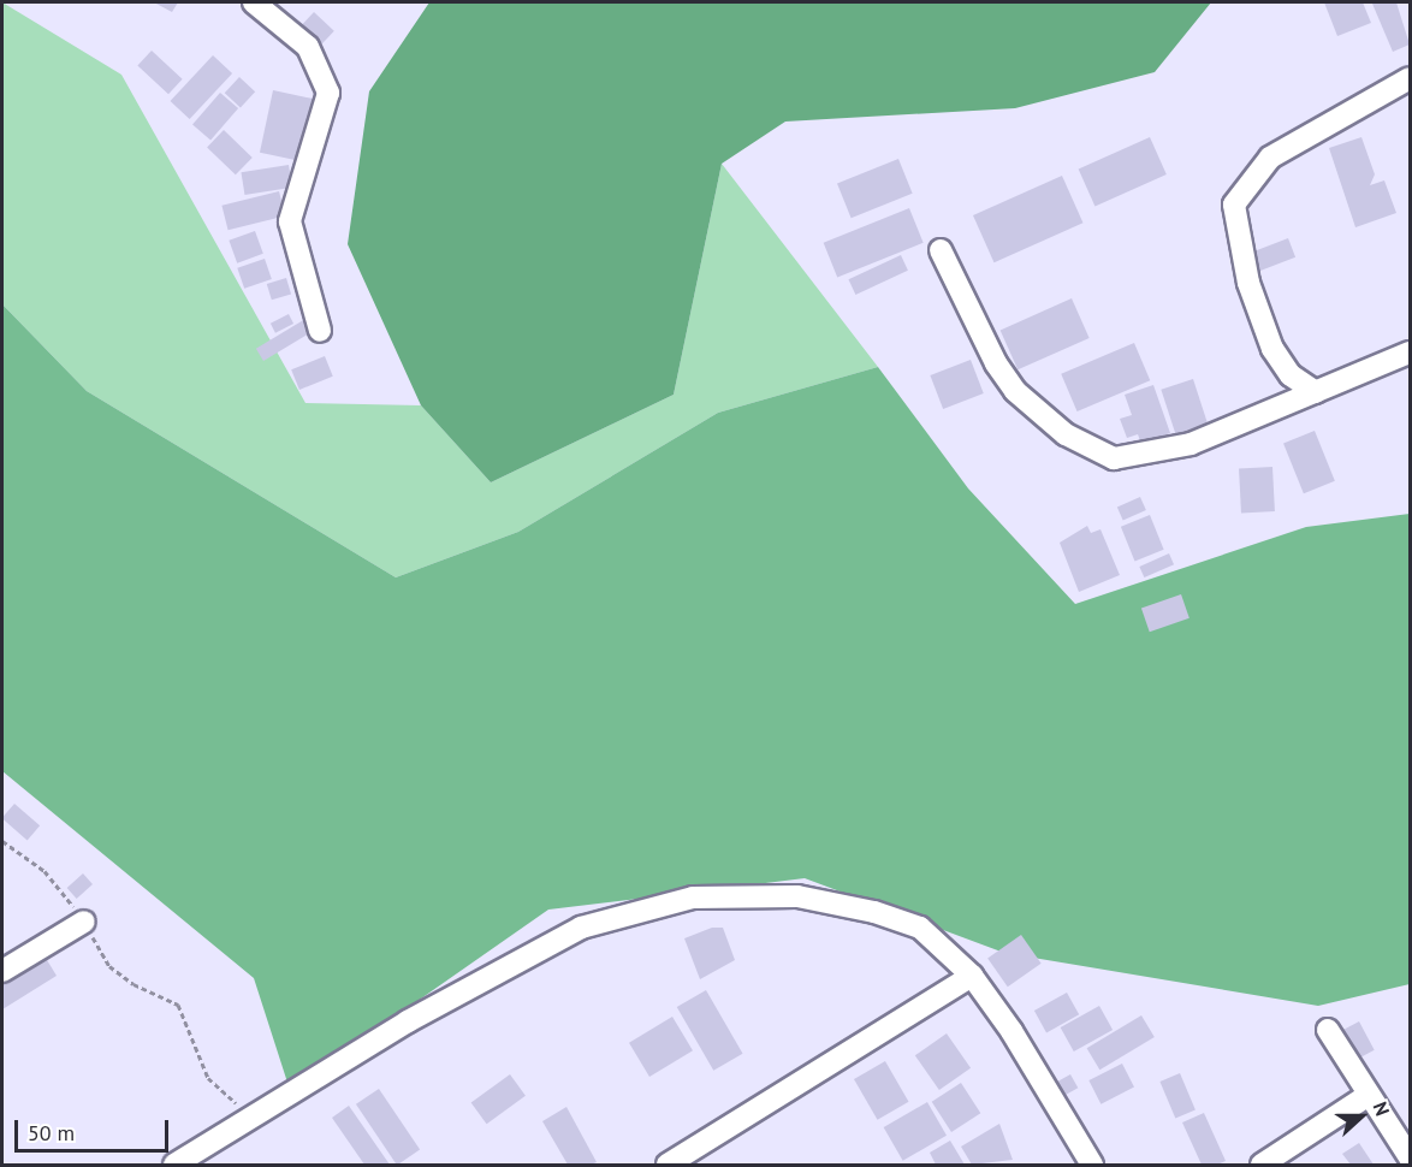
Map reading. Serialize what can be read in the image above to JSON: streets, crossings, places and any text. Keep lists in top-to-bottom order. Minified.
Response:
{"scale_bar":"50 m","north":"right"}
